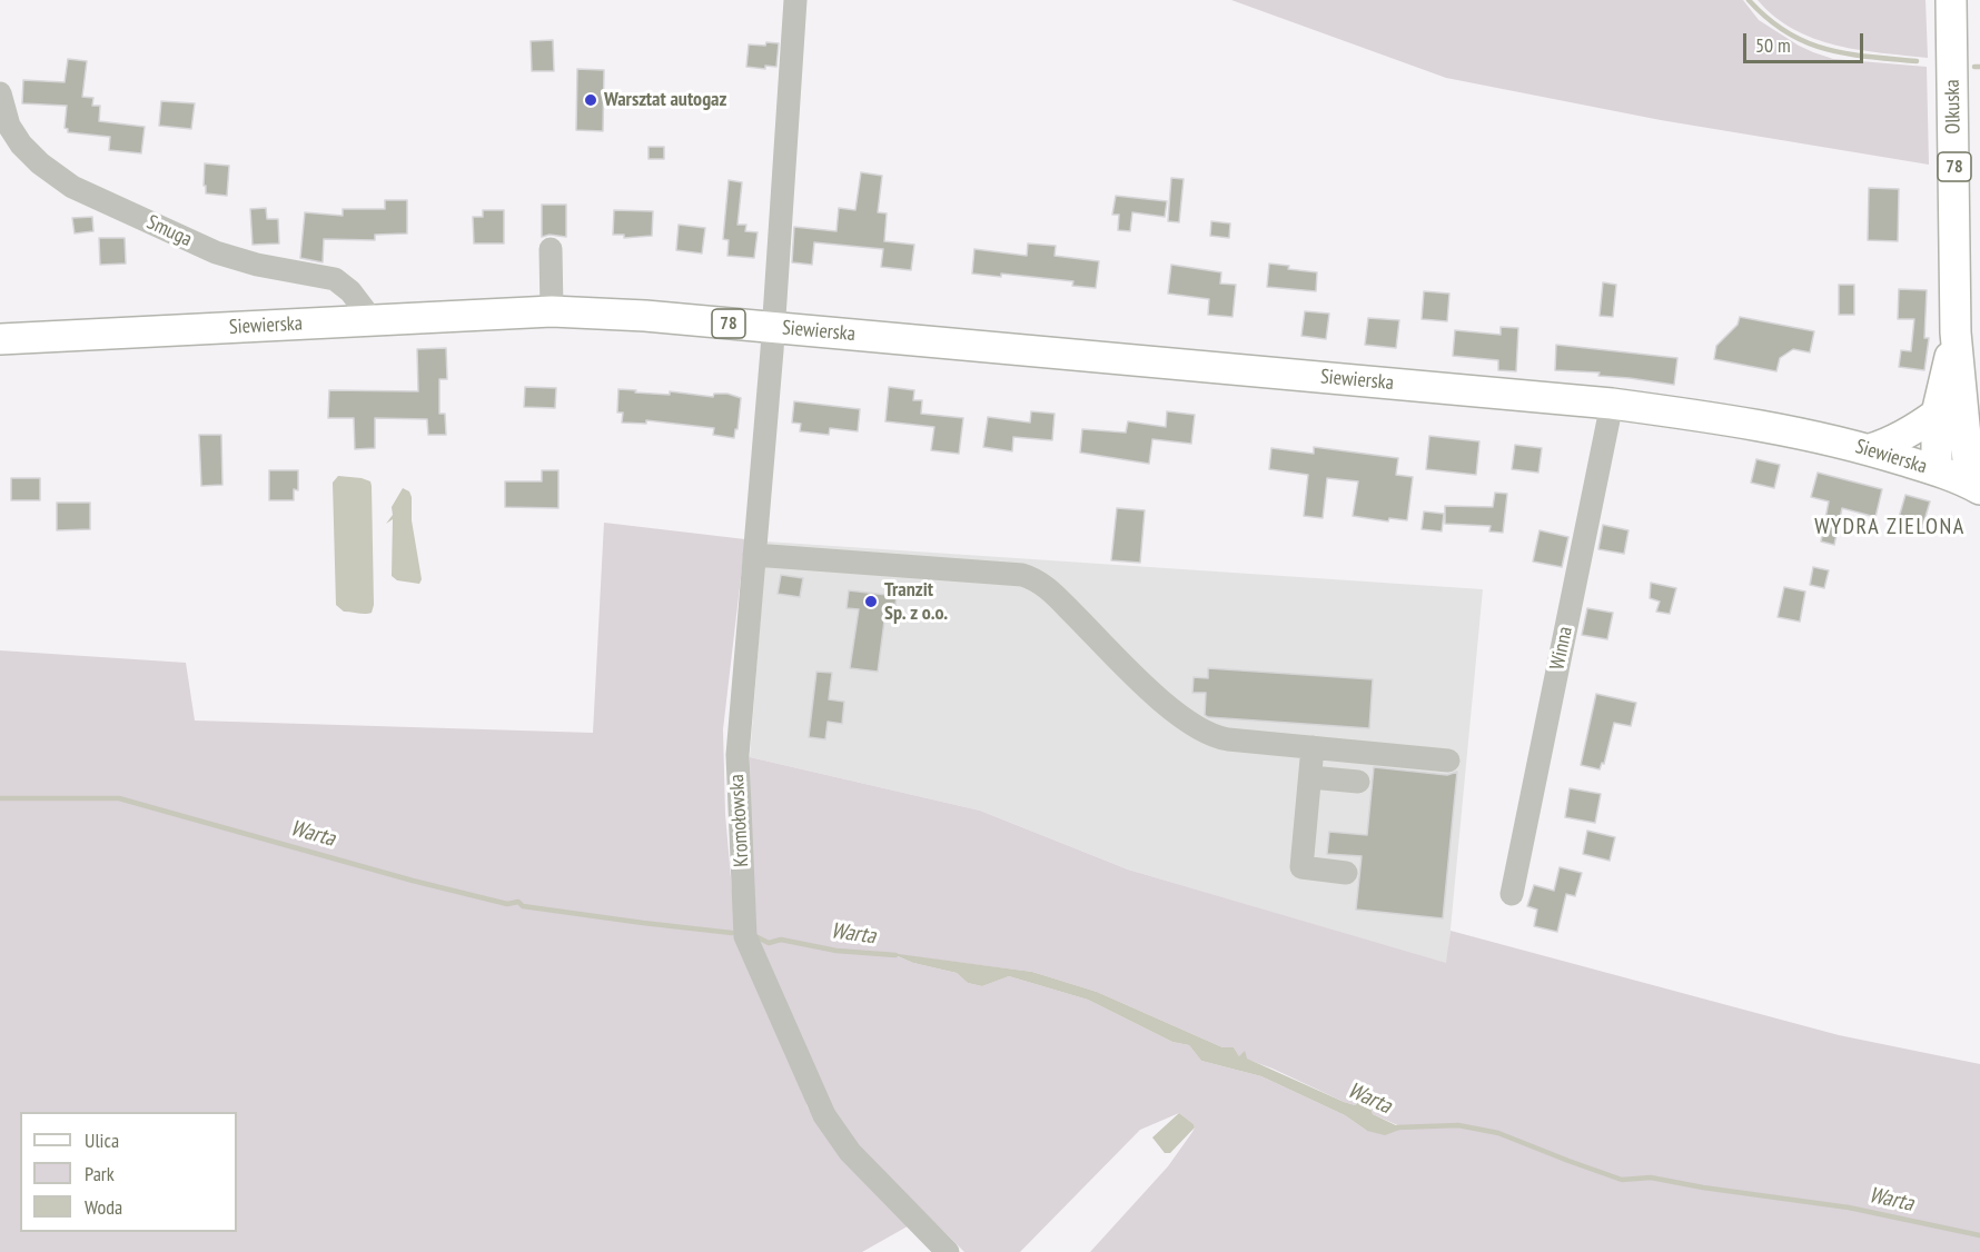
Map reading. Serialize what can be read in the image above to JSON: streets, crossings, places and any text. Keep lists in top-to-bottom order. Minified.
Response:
{"streets":{"main road":["Olkuska","78","Siewierska"],"street":["Smuga","Winna","Kromołowska"]},"crossings":[["Olkuska","78"],["Olkuska","Siewierska"],["78","Siewierska"],["Smuga","Siewierska"],["Siewierska","Winna"],["Siewierska","Kromołowska"]],"districts":["WYDRA ZIELONA"],"water":["Warta"],"places":["Warsztat autogaz","Tranzit Sp. z o.o."],"legend":["Ulica","Park","Woda"],"scale_bar":"50 m"}
